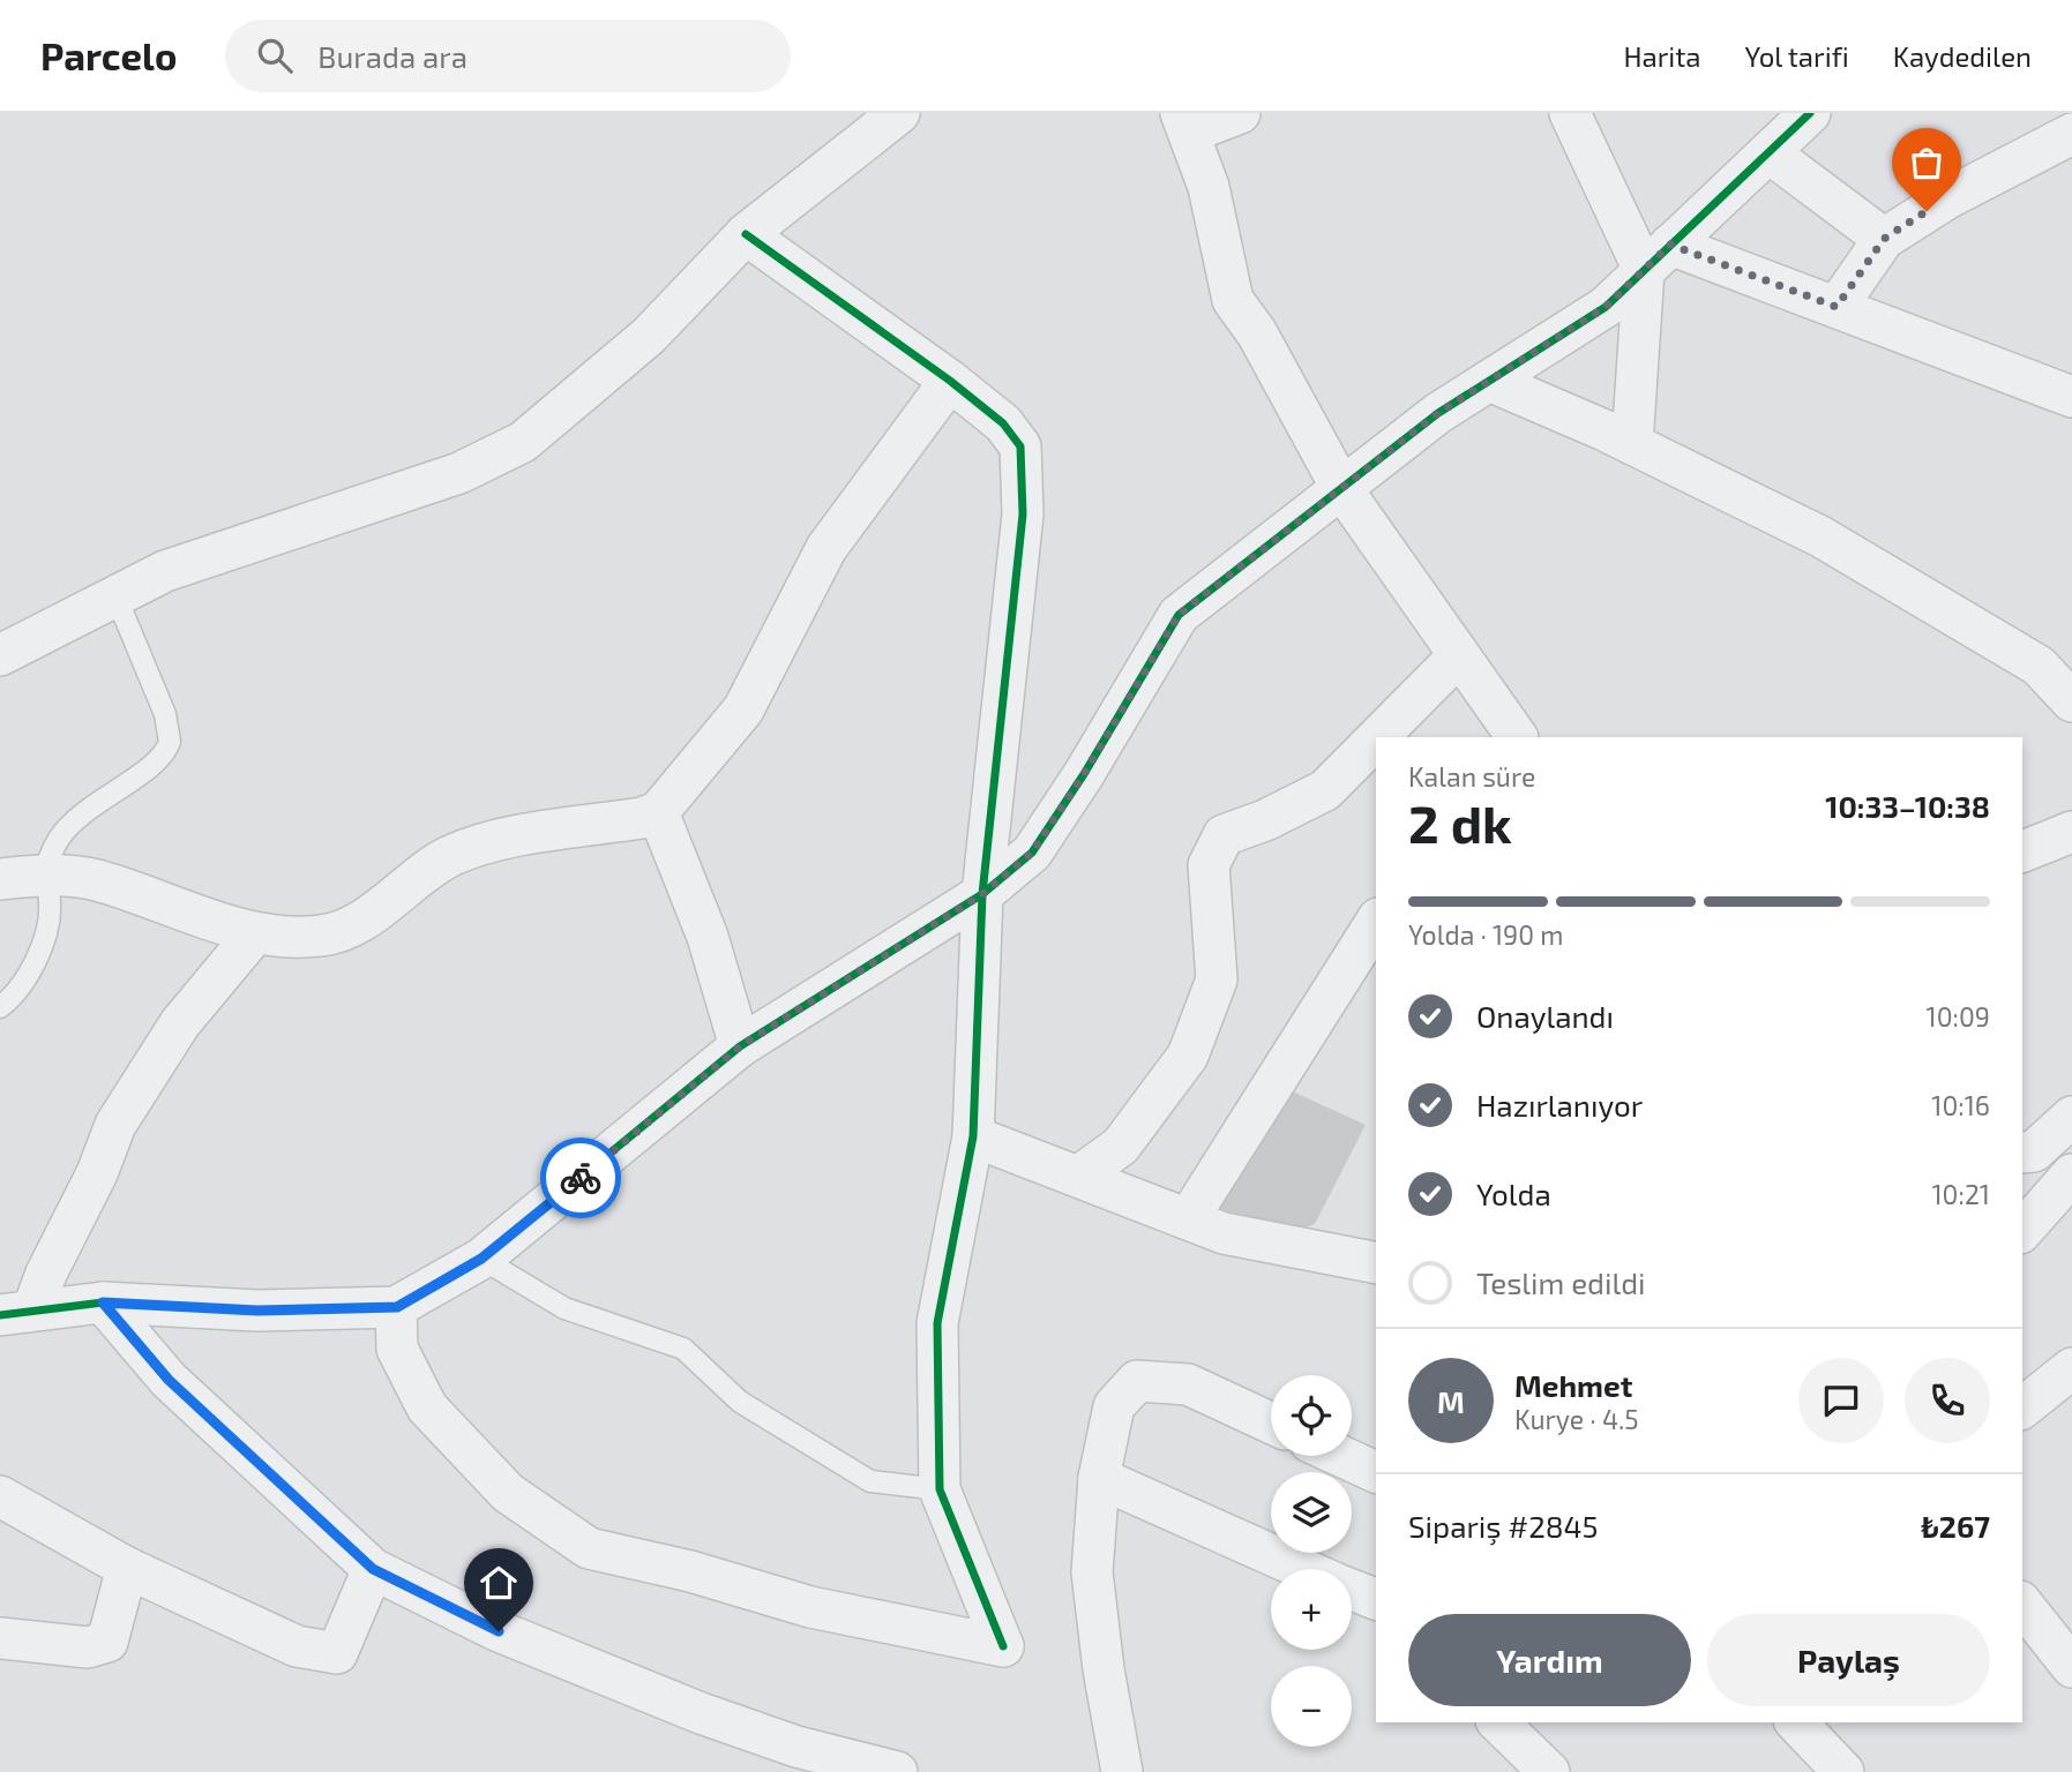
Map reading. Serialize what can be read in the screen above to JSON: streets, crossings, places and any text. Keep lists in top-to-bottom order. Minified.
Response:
{"page":{"header":"Parcelo","search":"Burada ara","nav":["Harita","Yol tarifi","Kaydedilen"],"heading":["2 dk","Kalan süre","10:33–10:38"],"panel":["Mehmet","Kurye · 4.5","Sipariş #2845","₺267"],"bar":"Yolda · 190 m","list":[["Onaylandı","10:09"],["Hazırlanıyor","10:16"],["Yolda","10:21"],"Teslim edildi"],"round":"M","map_buttons":["+","−"],"buttons":["Yardım","Paylaş"]}}
